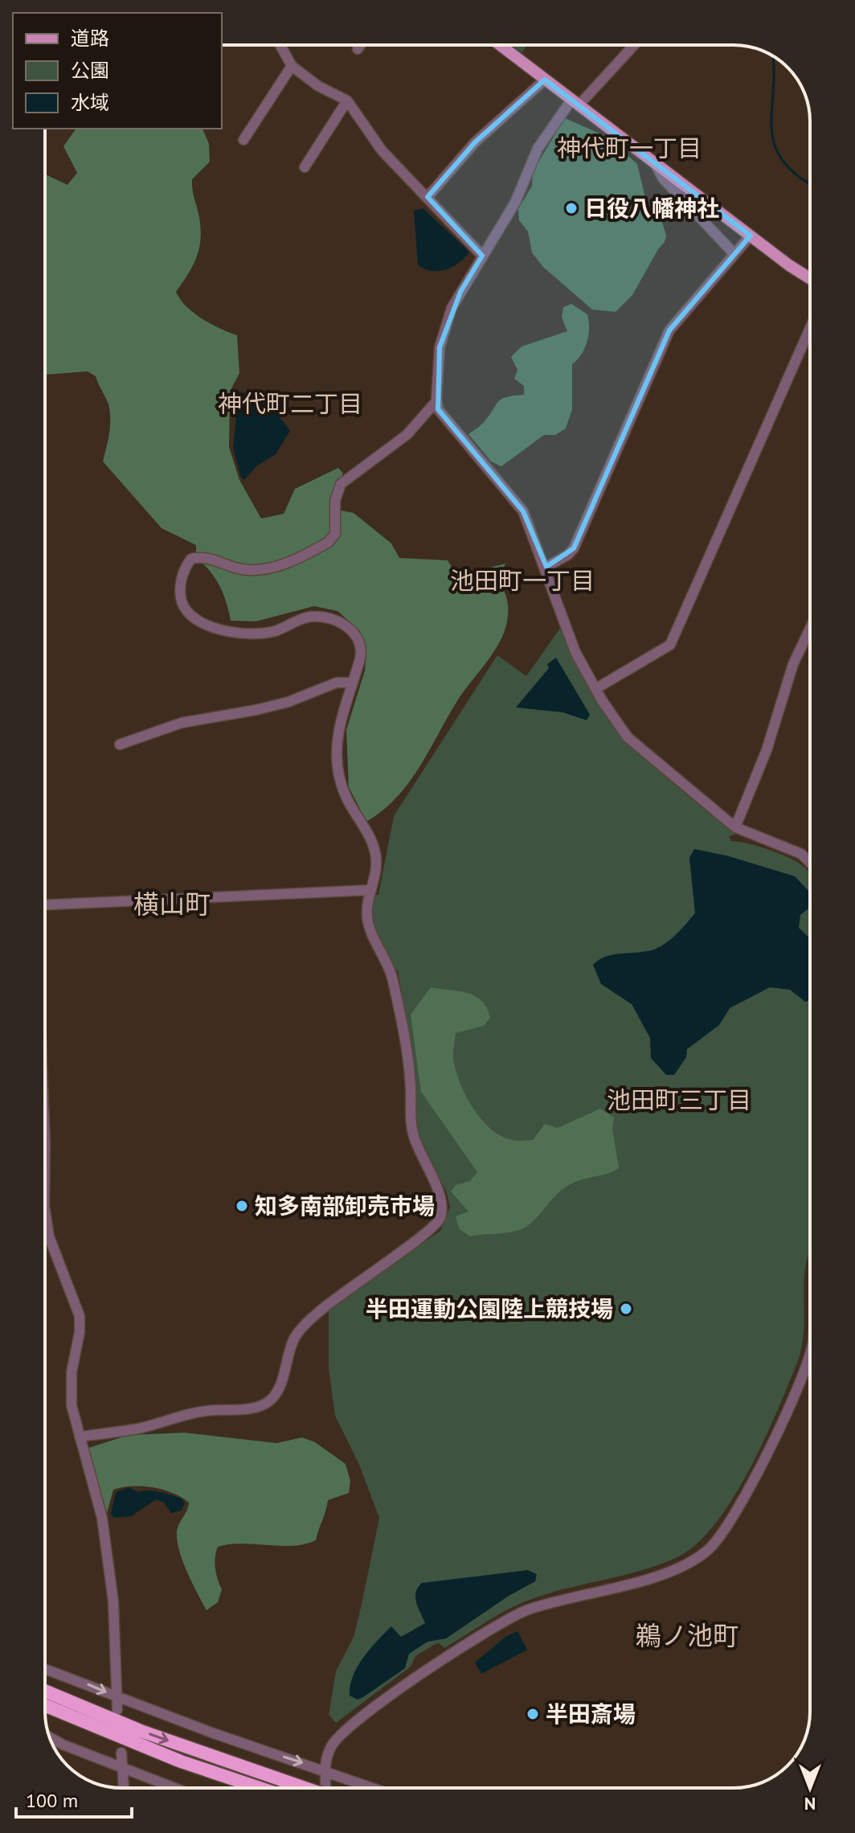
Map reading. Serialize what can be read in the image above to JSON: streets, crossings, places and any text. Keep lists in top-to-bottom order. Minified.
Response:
{"districts":["神代町一丁目","神代町二丁目","池田町一丁目","横山町","池田町三丁目","鵜ノ池町"],"places":["日役八幡神社","知多南部卸売市場","半田運動公園陸上競技場","半田斎場"],"legend":["道路","公園","水域"],"scale_bar":"100 m","north":"bottom"}
